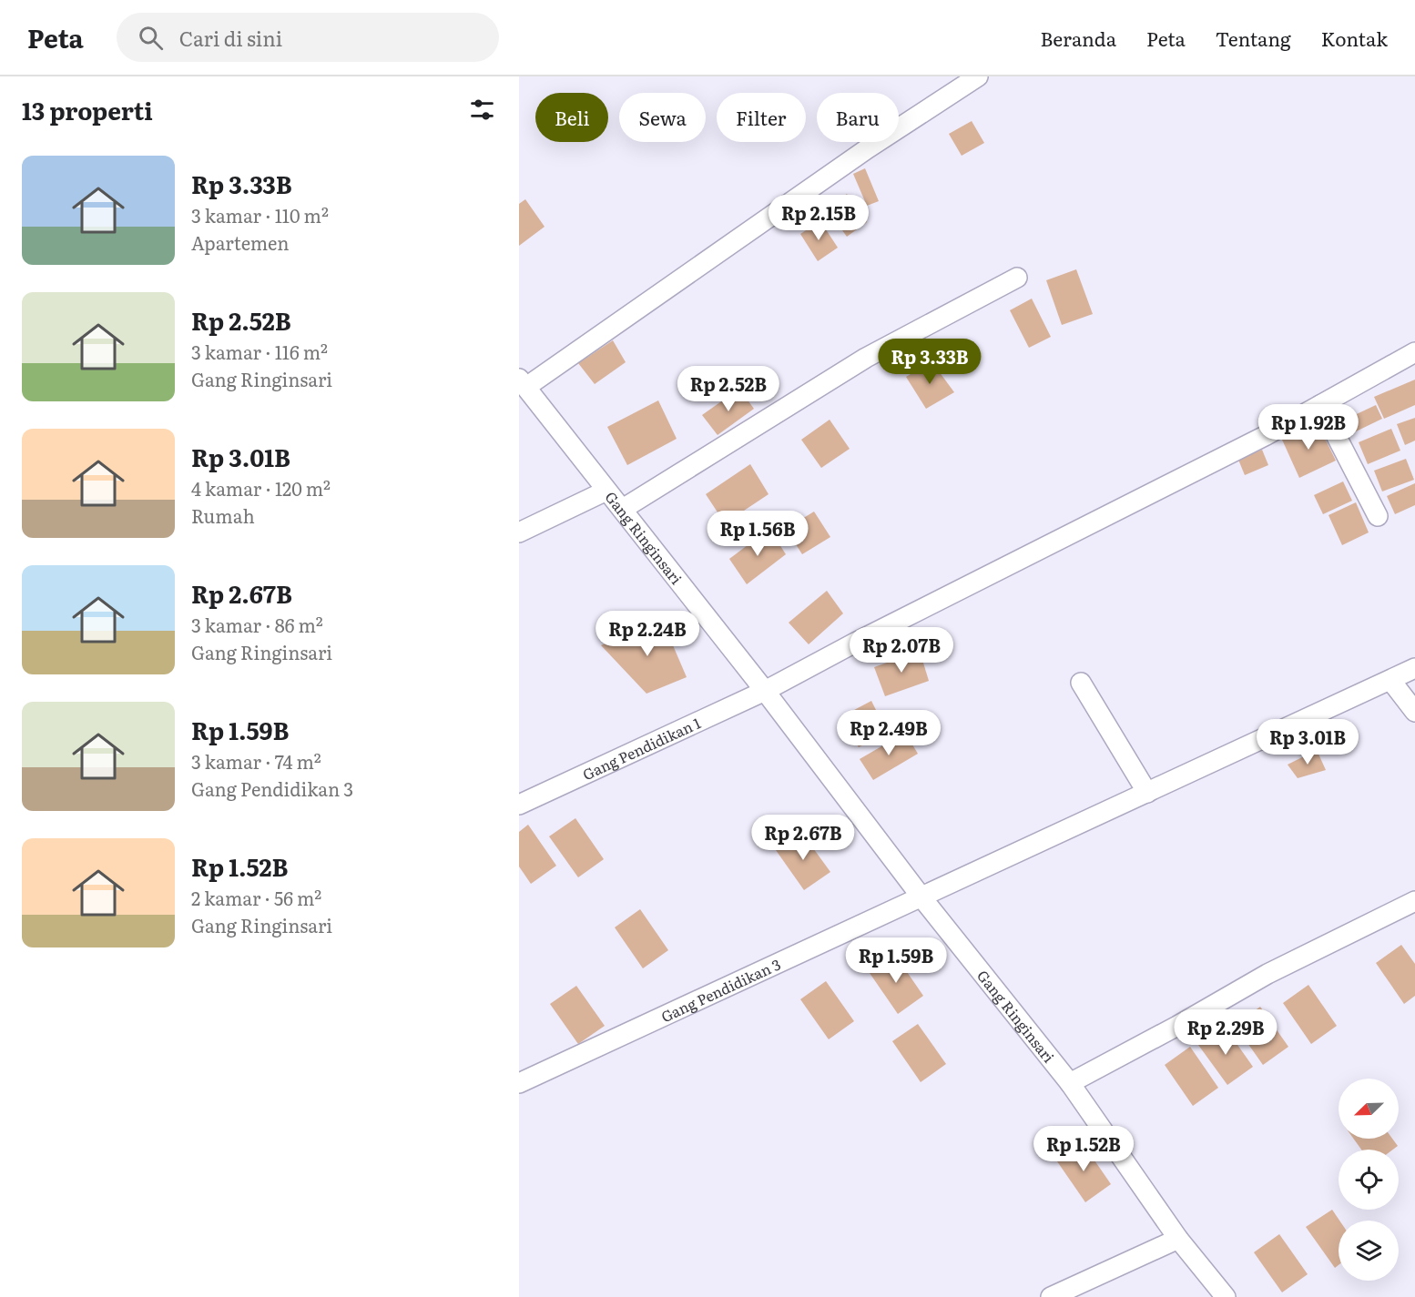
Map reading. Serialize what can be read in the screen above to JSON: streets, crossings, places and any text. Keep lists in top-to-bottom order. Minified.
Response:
{"streets":{"street":["Gang Ringinsari","Gang Pendidikan 1","Gang Pendidikan 3"]},"crossings":[["Gang Ringinsari","Gang Pendidikan 1"],["Gang Ringinsari","Gang Pendidikan 3"]],"north":"bottom left","page":{"header":"Peta","search":"Cari di sini","nav":["Beranda","Peta","Tentang","Kontak"],"heading":"13 properti","chip":["Beli","Sewa","Filter","Baru"],"list":[{"name":"Rp 3.33B","note":"3 kamar · 110 m² · Apartemen"},{"name":"Rp 2.52B","note":"3 kamar · 116 m² · Gang Ringinsari"},{"name":"Rp 3.01B","note":"4 kamar · 120 m² · Rumah"},{"name":"Rp 2.67B","note":"3 kamar · 86 m² · Gang Ringinsari"},{"name":"Rp 1.59B","note":"3 kamar · 74 m² · Gang Pendidikan 3"},{"name":"Rp 1.52B","note":"2 kamar · 56 m² · Gang Ringinsari"}],"price":["Rp 2.15B","Rp 3.33B","Rp 2.52B","Rp 1.92B","Rp 1.56B","Rp 2.24B","Rp 2.07B","Rp 2.49B","Rp 3.01B","Rp 2.67B","Rp 1.59B","Rp 2.29B","Rp 1.52B"]}}
